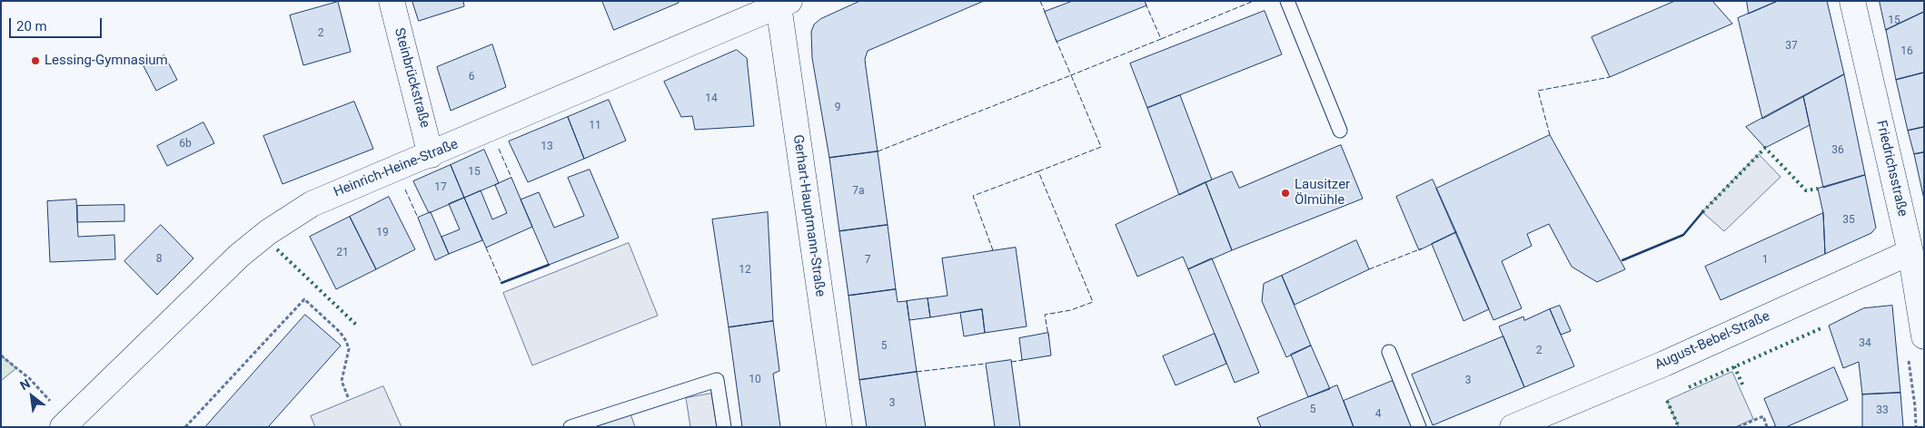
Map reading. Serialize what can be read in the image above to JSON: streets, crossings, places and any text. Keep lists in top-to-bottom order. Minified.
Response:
{"streets":{"street":["Steinbrückstraße","Heinrich-Heine-Straße","Friedrichsstraße","Gerhart-Hauptmann-Straße","August-Bebel-Straße"]},"crossings":[["Steinbrückstraße","Heinrich-Heine-Straße"],["Heinrich-Heine-Straße","Gerhart-Hauptmann-Straße"],["Friedrichsstraße","August-Bebel-Straße"]],"places":["Lessing-Gymnasium","Lausitzer Ölmühle"],"house_numbers":["15","2","37","16","6","14","9","11","6b","13","36","15","17","7a","35","19","21","8","7","1","12","34","5","2","10","3","3","5","33","4"],"scale_bar":"20 m","north":"top left"}
